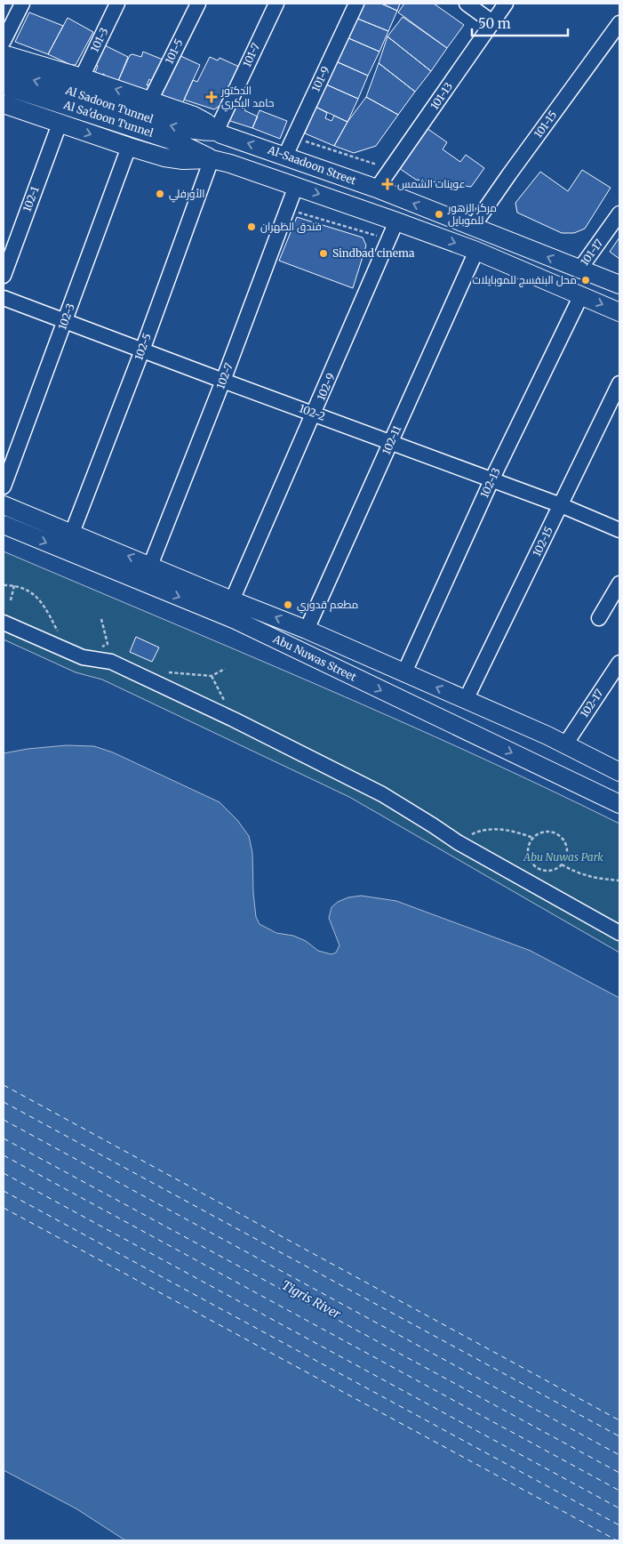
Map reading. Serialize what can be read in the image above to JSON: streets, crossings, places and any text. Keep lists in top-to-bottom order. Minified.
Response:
{"streets":{"main road":["Al Sadoon Tunnel","Al Sa'doon Tunnel","Al-Saadoon Street","Abu Nuwas Street"],"street":["101-3","101-5","101-7","101-9","101-13","101-15","102-1","101-17","102-3","102-5","102-7","102-9","102-2","102-11","102-13","102-15","102-17"]},"crossings":[["101-3","Al-Saadoon Street"],["101-5","Al-Saadoon Street"],["101-7","Al Sadoon Tunnel"],["101-7","Al-Saadoon Street"],["101-9","Al-Saadoon Street"],["101-13","Al-Saadoon Street"],["Al Sadoon Tunnel","Al-Saadoon Street"],["Al Sa'doon Tunnel","102-5"],["101-15","Al-Saadoon Street"],["Al-Saadoon Street","101-17"],["102-3","102-2"],["102-5","102-2"],["102-5","Abu Nuwas Street"],["102-7","102-2"],["102-7","Abu Nuwas Street"],["102-9","102-2"],["102-9","Abu Nuwas Street"],["102-2","102-11"],["102-2","102-13"],["102-2","102-15"],["102-11","Abu Nuwas Street"],["102-13","Abu Nuwas Street"],["102-15","Abu Nuwas Street"],["Abu Nuwas Street","102-17"]],"water":["Tigris River"],"parks":["Abu Nuwas Park"],"places":{"health":["الدكتور حامد البكري","عوينات الشمس"],"other":["الأورفلي","مركز الزهور للموبايل","فندق الظهران","Sindbad cinema","محل البنفسج للموبايلات","مطعم قدوري"]},"scale_bar":"50 m"}
